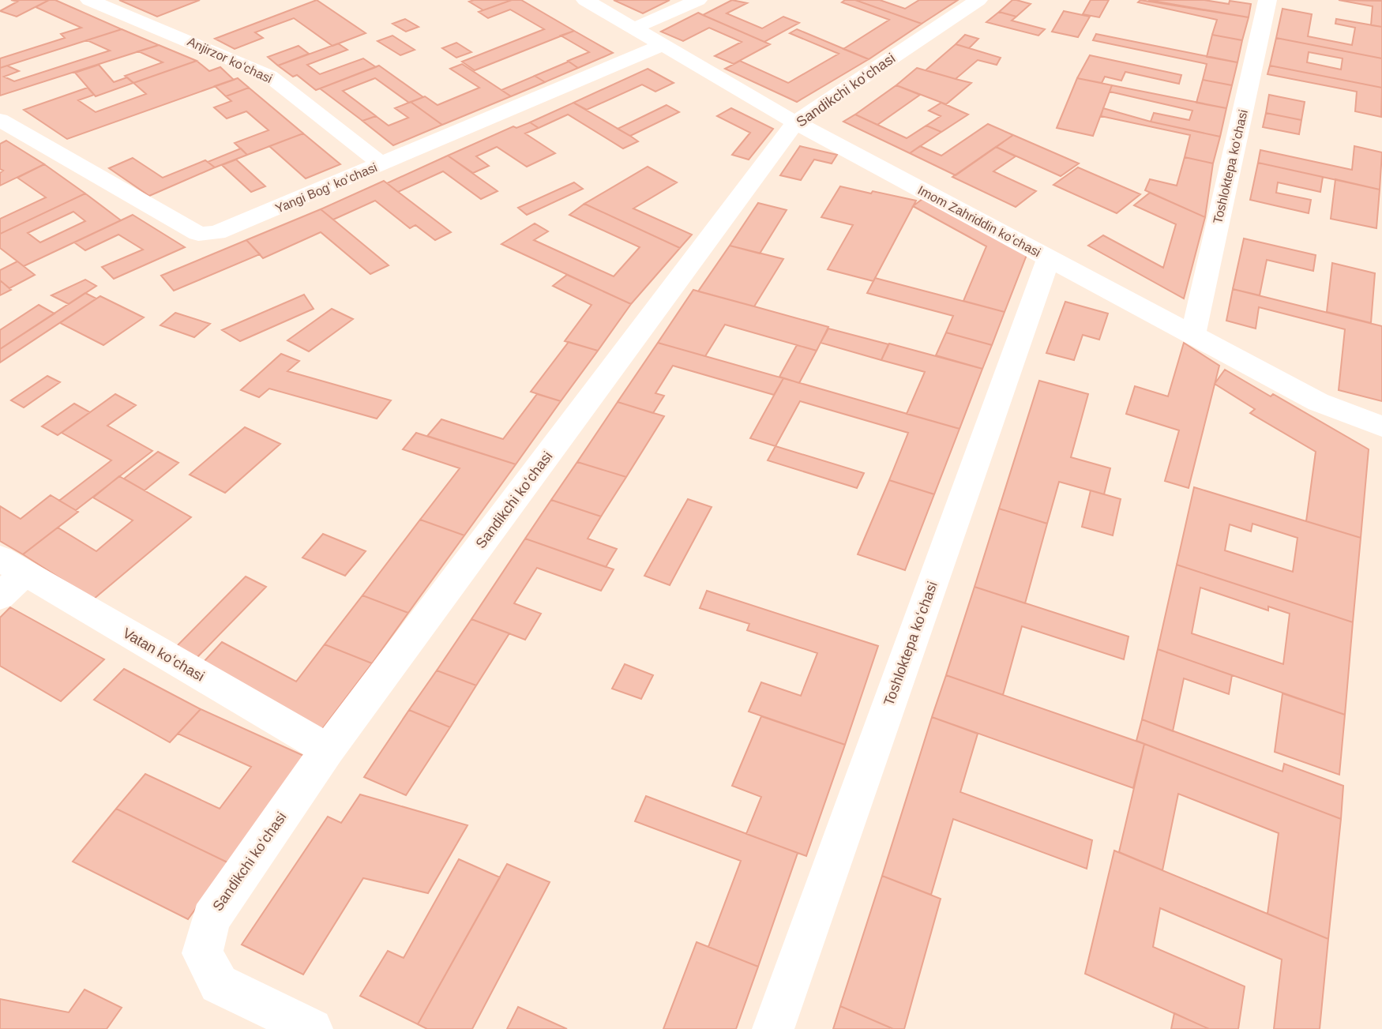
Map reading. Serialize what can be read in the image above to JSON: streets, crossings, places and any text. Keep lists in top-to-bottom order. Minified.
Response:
{"streets":{"street":["Anjirzor koʻchasi","Sandikchi koʻchasi","Toshloktepa koʻchasi","Yangi Bogʻ koʻchasi","Imom Zahriddin koʻchasi","Vatan koʻchasi"]},"crossings":[["Anjirzor koʻchasi","Yangi Bogʻ koʻchasi"],["Sandikchi koʻchasi","Imom Zahriddin koʻchasi"],["Sandikchi koʻchasi","Vatan koʻchasi"],["Toshloktepa koʻchasi","Imom Zahriddin koʻchasi"],["Yangi Bogʻ koʻchasi","Imom Zahriddin koʻchasi"]]}
